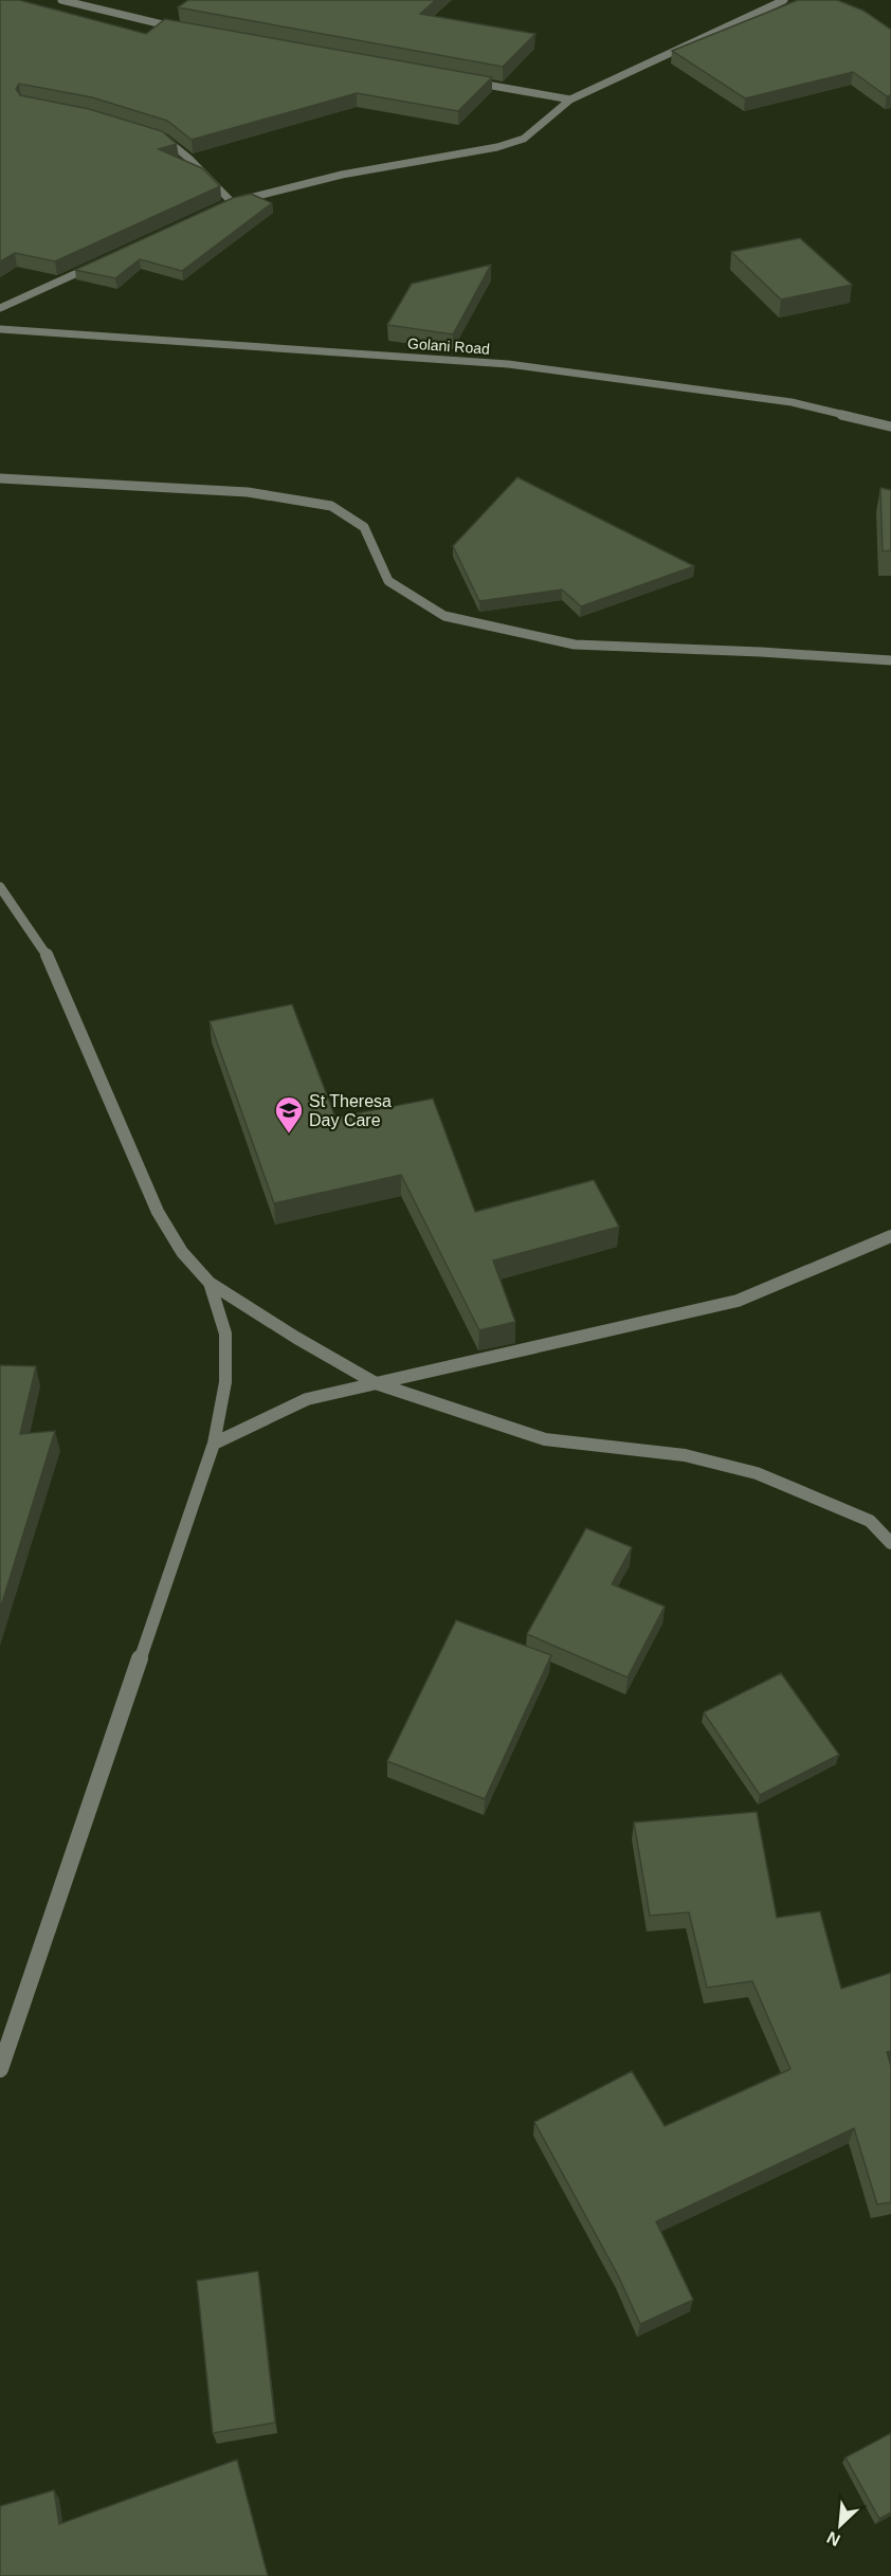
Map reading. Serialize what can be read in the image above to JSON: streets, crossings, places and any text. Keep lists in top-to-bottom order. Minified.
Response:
{"streets":{"street":["Golani Road"]},"places":{"school or university":["St Theresa Day Care"]},"north":"bottom left"}
